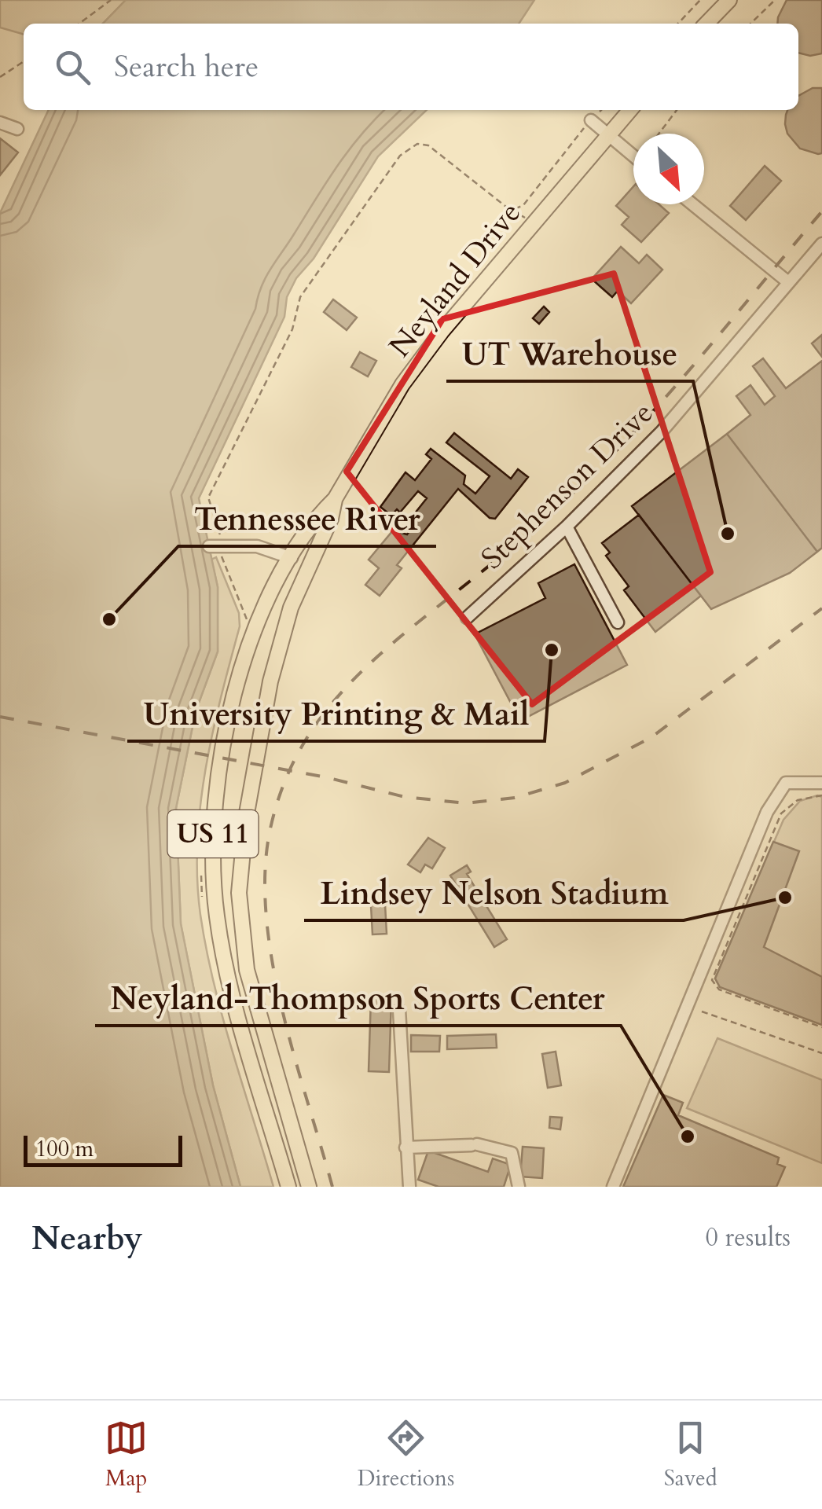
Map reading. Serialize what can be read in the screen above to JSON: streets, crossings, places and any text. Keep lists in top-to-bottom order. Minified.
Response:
{"streets":{"main road":["Neyland Drive","US 11"],"street":["Stephenson Drive"]},"places":["UT Warehouse","Tennessee River","University Printing & Mail","Lindsey Nelson Stadium","Neyland-Thompson Sports Center"],"scale_bar":"100 m","north":"bottom right","page":{"search":"Search here","scale":"100 m","heading":["Nearby","0 results"],"nav":["Map","Directions","Saved"]}}
